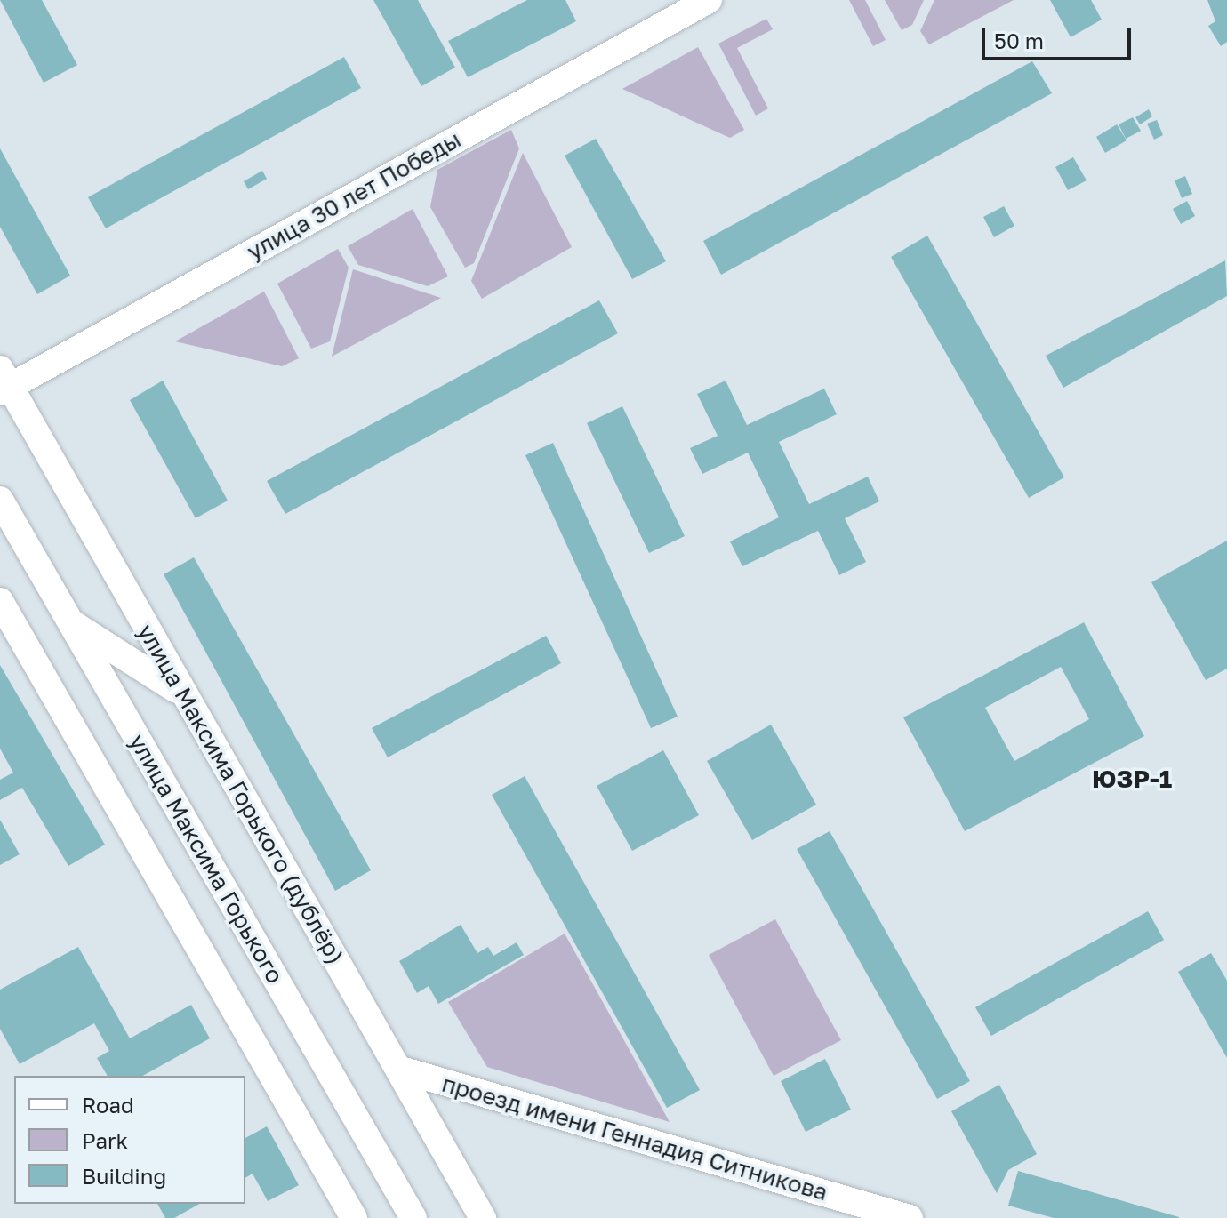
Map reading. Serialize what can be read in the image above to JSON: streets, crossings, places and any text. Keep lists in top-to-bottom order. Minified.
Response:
{"streets":{"street":["улица 30 лет Победы","улица Максима Горького (дублёр)","улица Максима Горького","проезд имени Геннадия Ситникова"]},"crossings":[["улица 30 лет Победы","улица Максима Горького (дублёр)"],["улица Максима Горького (дублёр)","проезд имени Геннадия Ситникова"]],"districts":["ЮЗР-1"],"legend":["Road","Park","Building"],"scale_bar":"50 m"}
